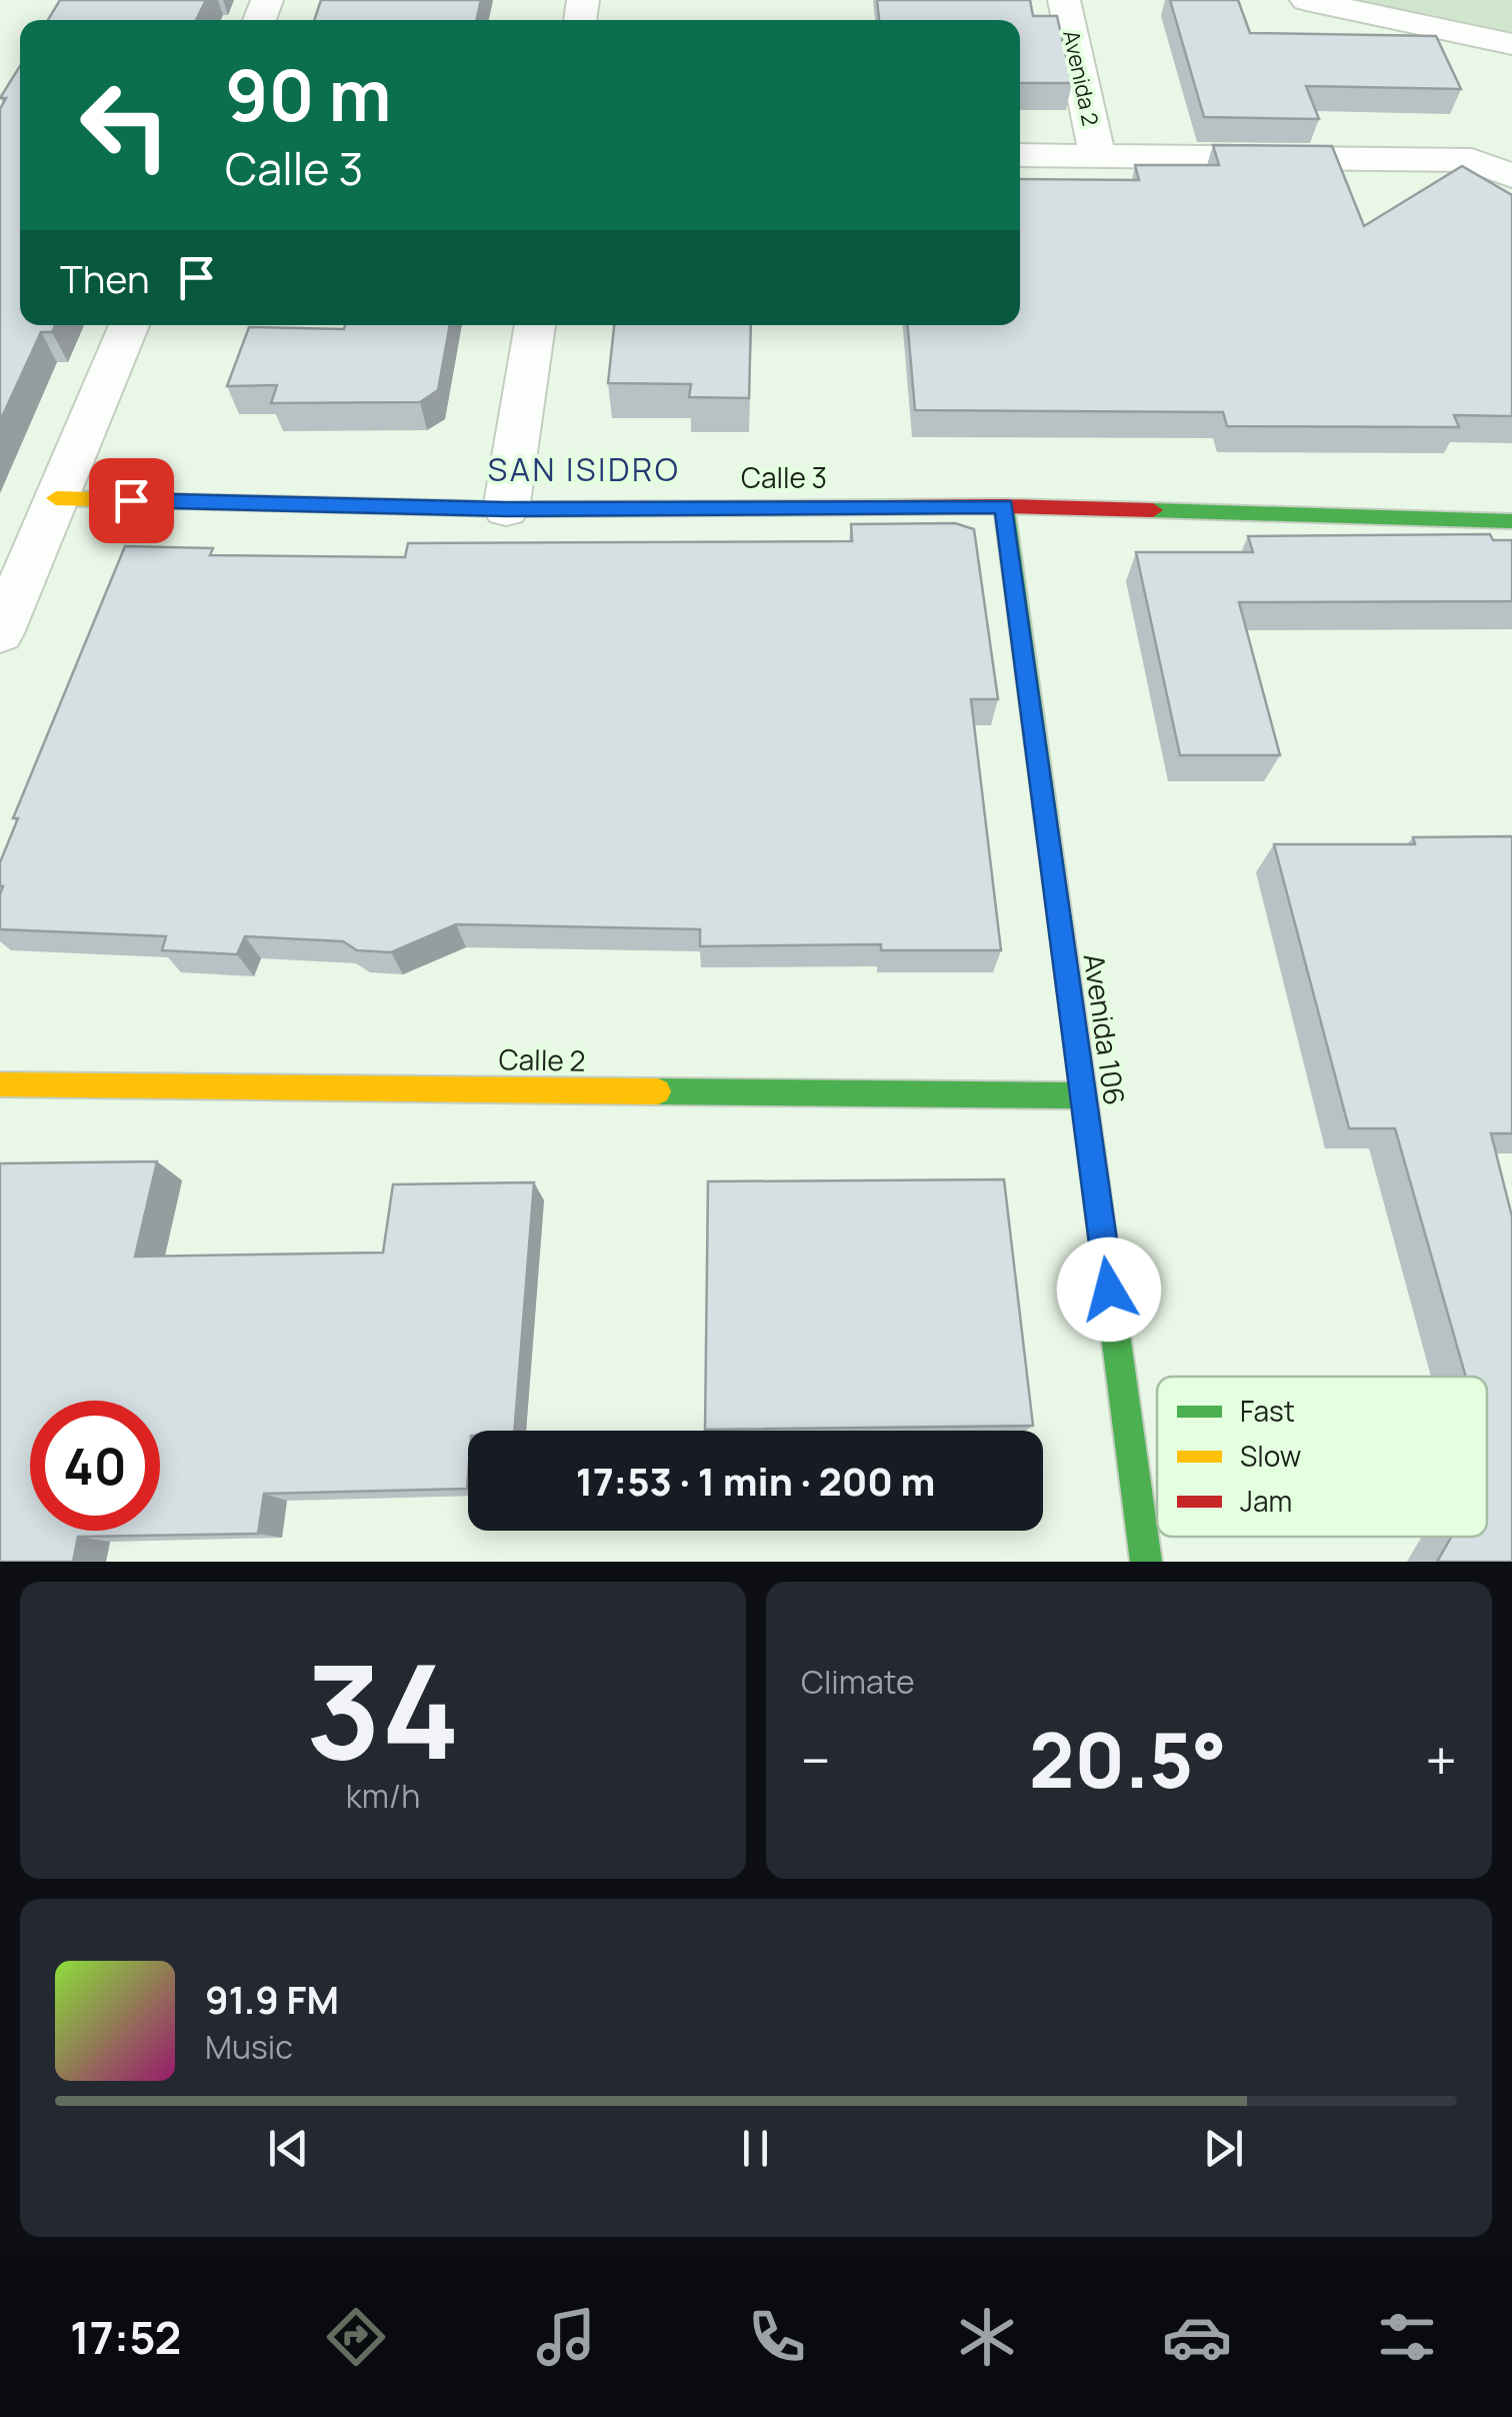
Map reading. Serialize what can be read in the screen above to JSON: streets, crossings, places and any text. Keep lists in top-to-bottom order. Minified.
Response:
{"streets":{"street":["Avenida 2","Calle 3","Avenida 106","Calle 2"]},"crossings":[["Calle 3","Avenida 106"],["Avenida 106","Calle 2"]],"districts":["SAN ISIDRO"],"legend":["Fast","Slow","Jam"],"page":{"turn":["90 m","Calle 3"],"then":"Then","limit":"40","trip":"17:53 · 1 min · 200 m","tile":[["34","km/h"],"Climate"],"heat":["−","20.5°","+"],"song":["91.9 FM","Music"],"tabs":"17:52"}}
